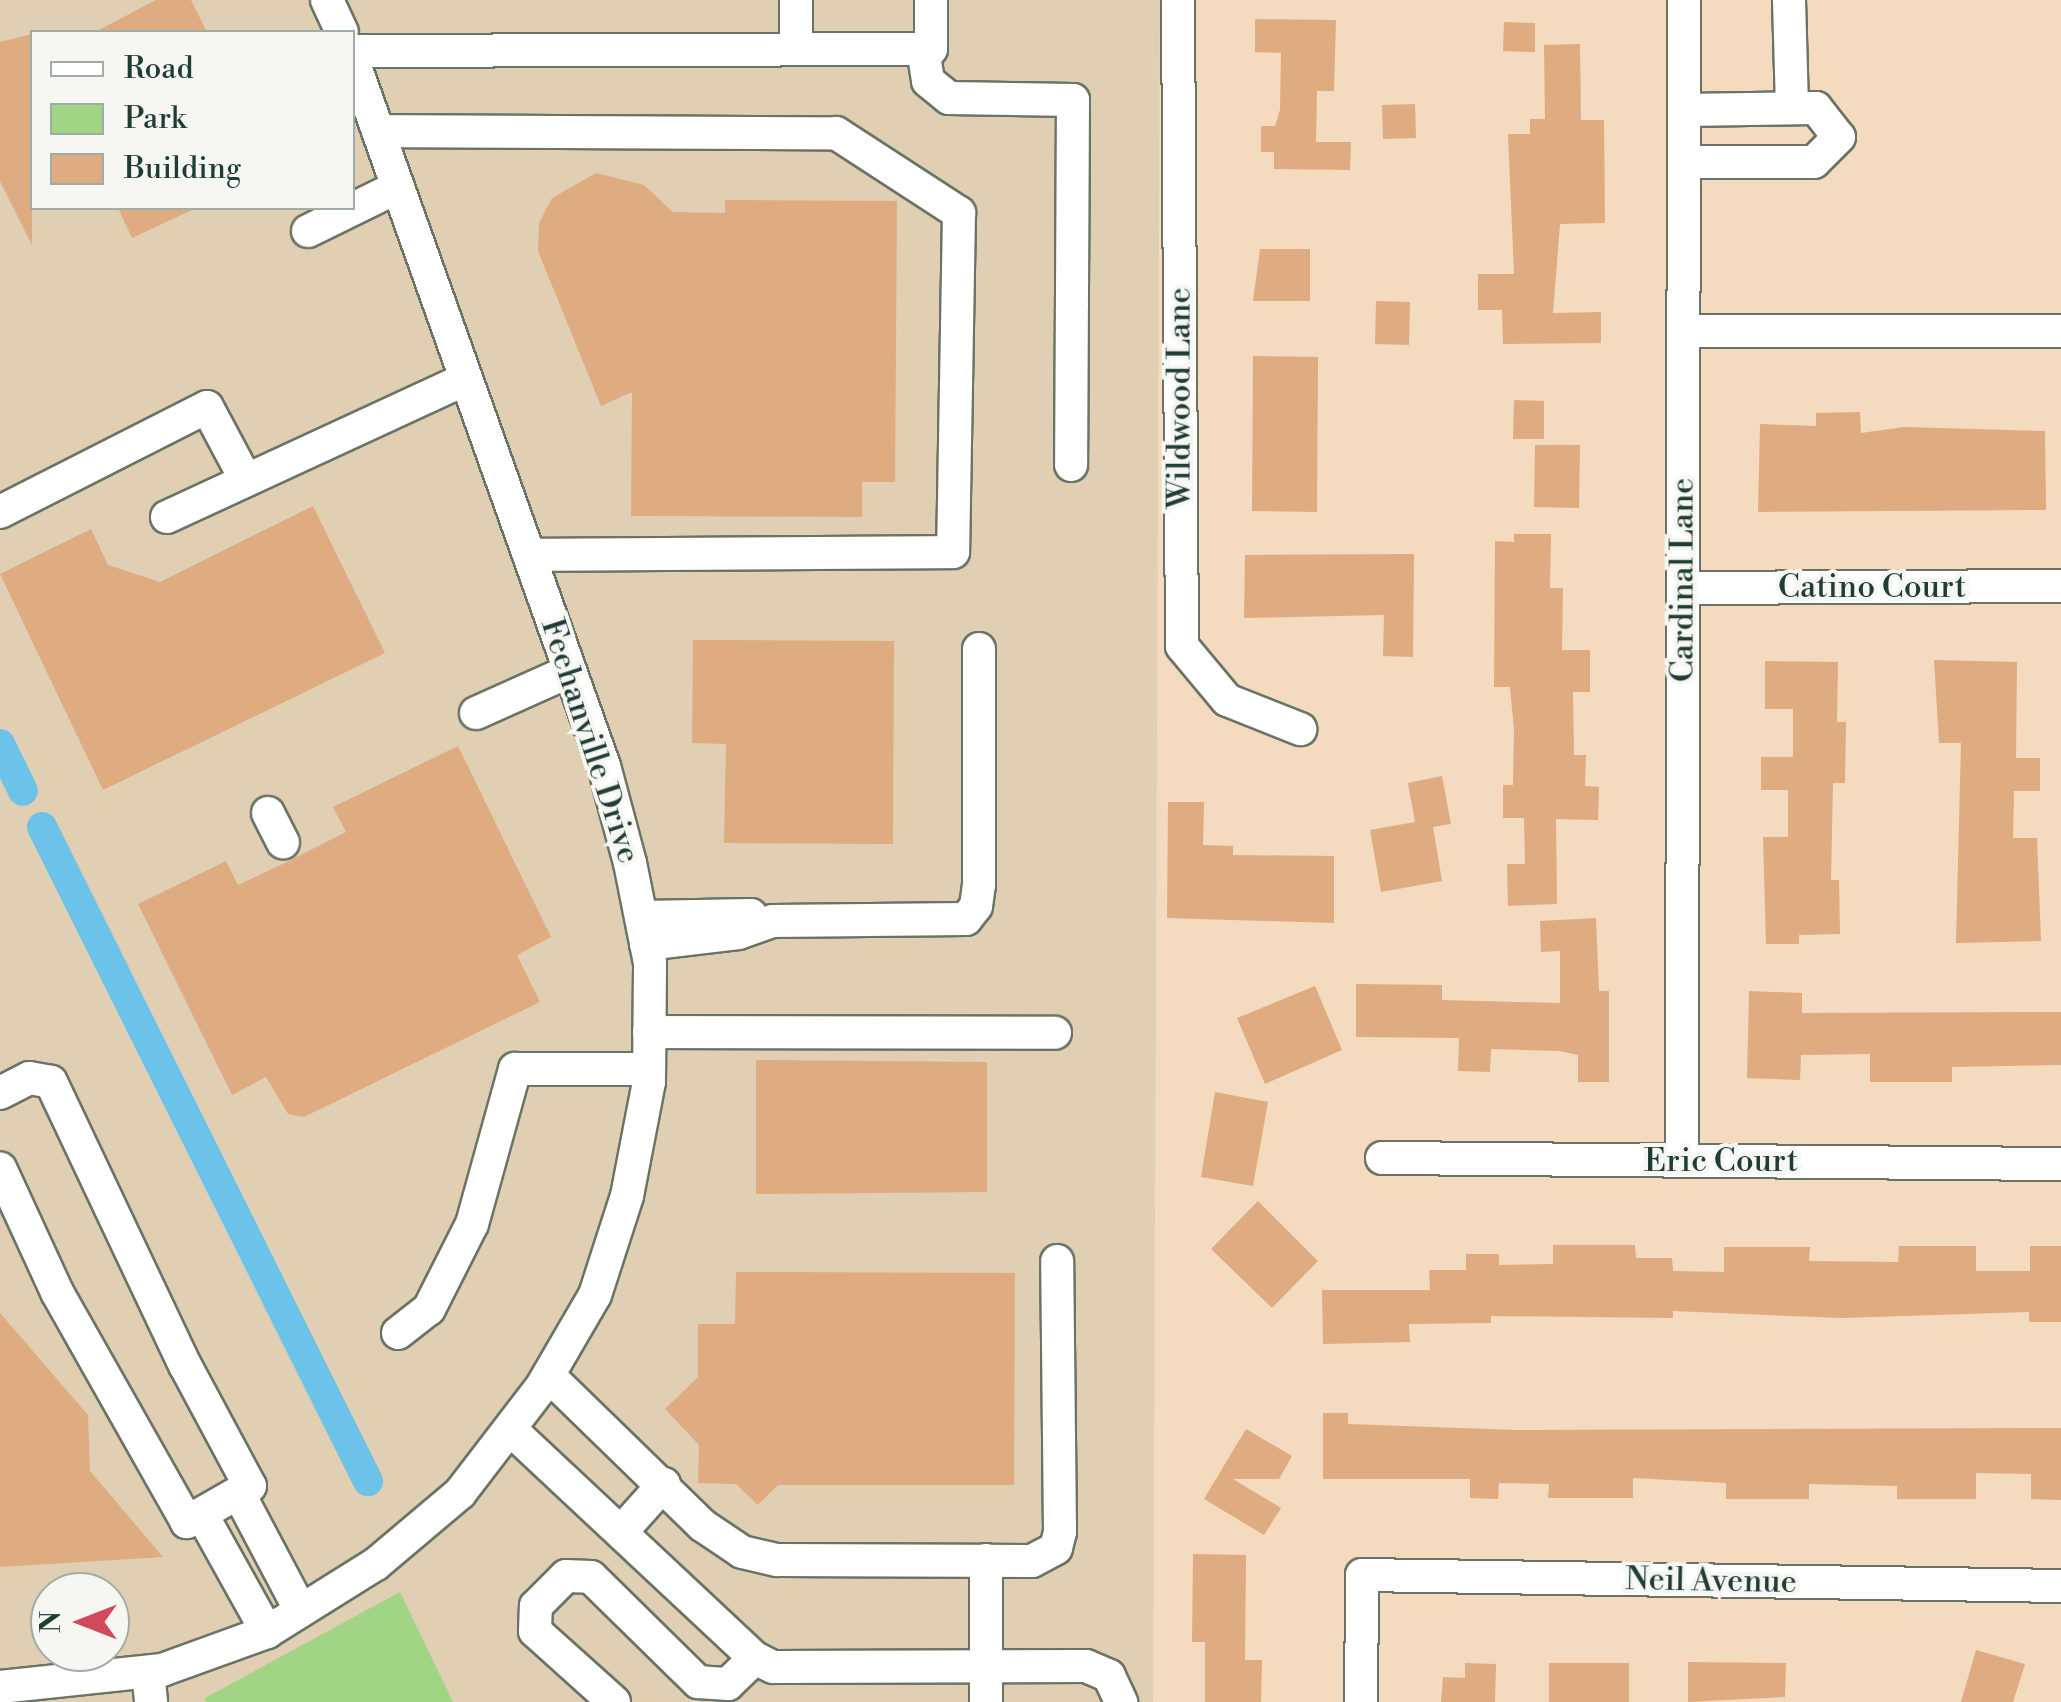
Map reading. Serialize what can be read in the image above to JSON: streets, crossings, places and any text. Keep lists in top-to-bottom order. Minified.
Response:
{"streets":{"street":["Wildwood Lane","Cardinal Lane","Catino Court","Feehanville Drive","Eric Court","Neil Avenue"]},"crossings":[["Cardinal Lane","Catino Court"],["Cardinal Lane","Eric Court"]],"legend":["Road","Park","Building"],"north":"left"}
